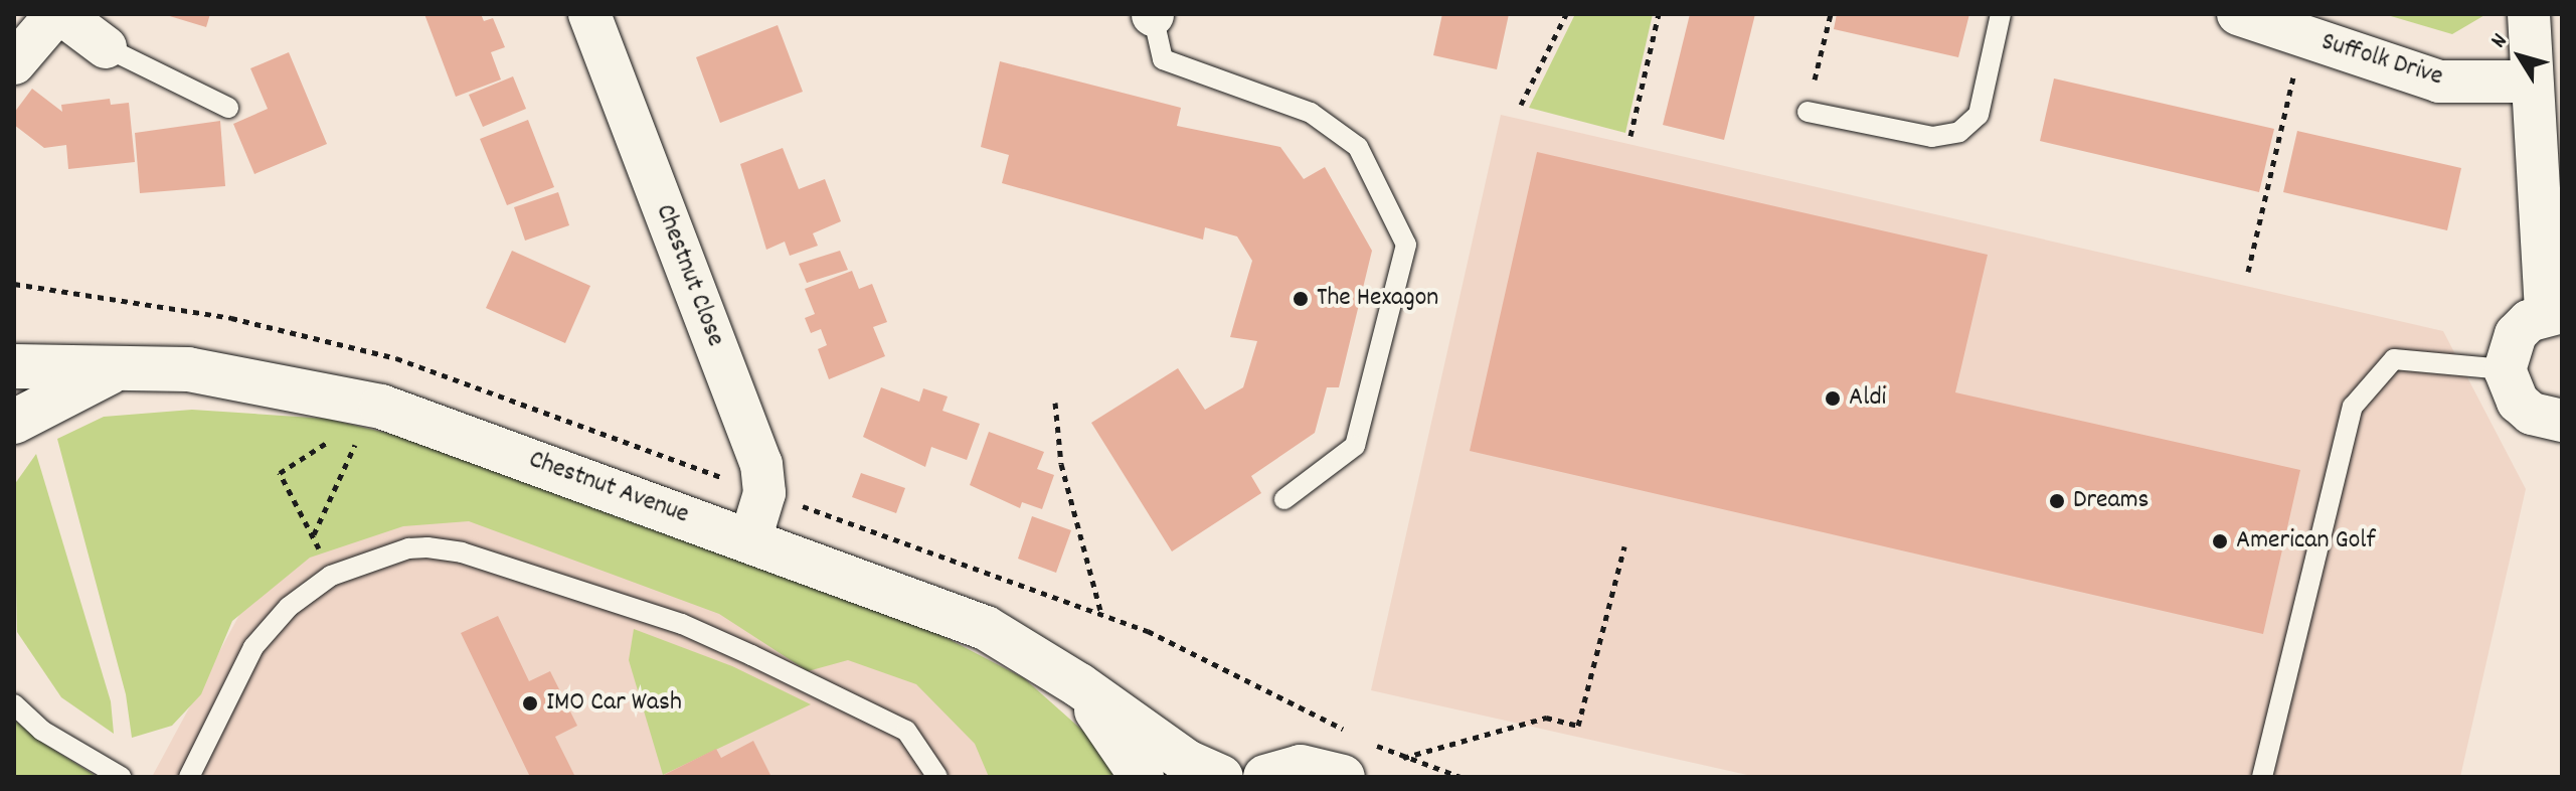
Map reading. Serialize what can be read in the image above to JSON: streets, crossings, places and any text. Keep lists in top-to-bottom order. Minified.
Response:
{"streets":{"street":["Suffolk Drive","Chestnut Close","Chestnut Avenue"]},"crossings":[["Chestnut Close","Chestnut Avenue"]],"places":["The Hexagon","Aldi","Dreams","American Golf","IMO Car Wash"],"north":"top left"}
